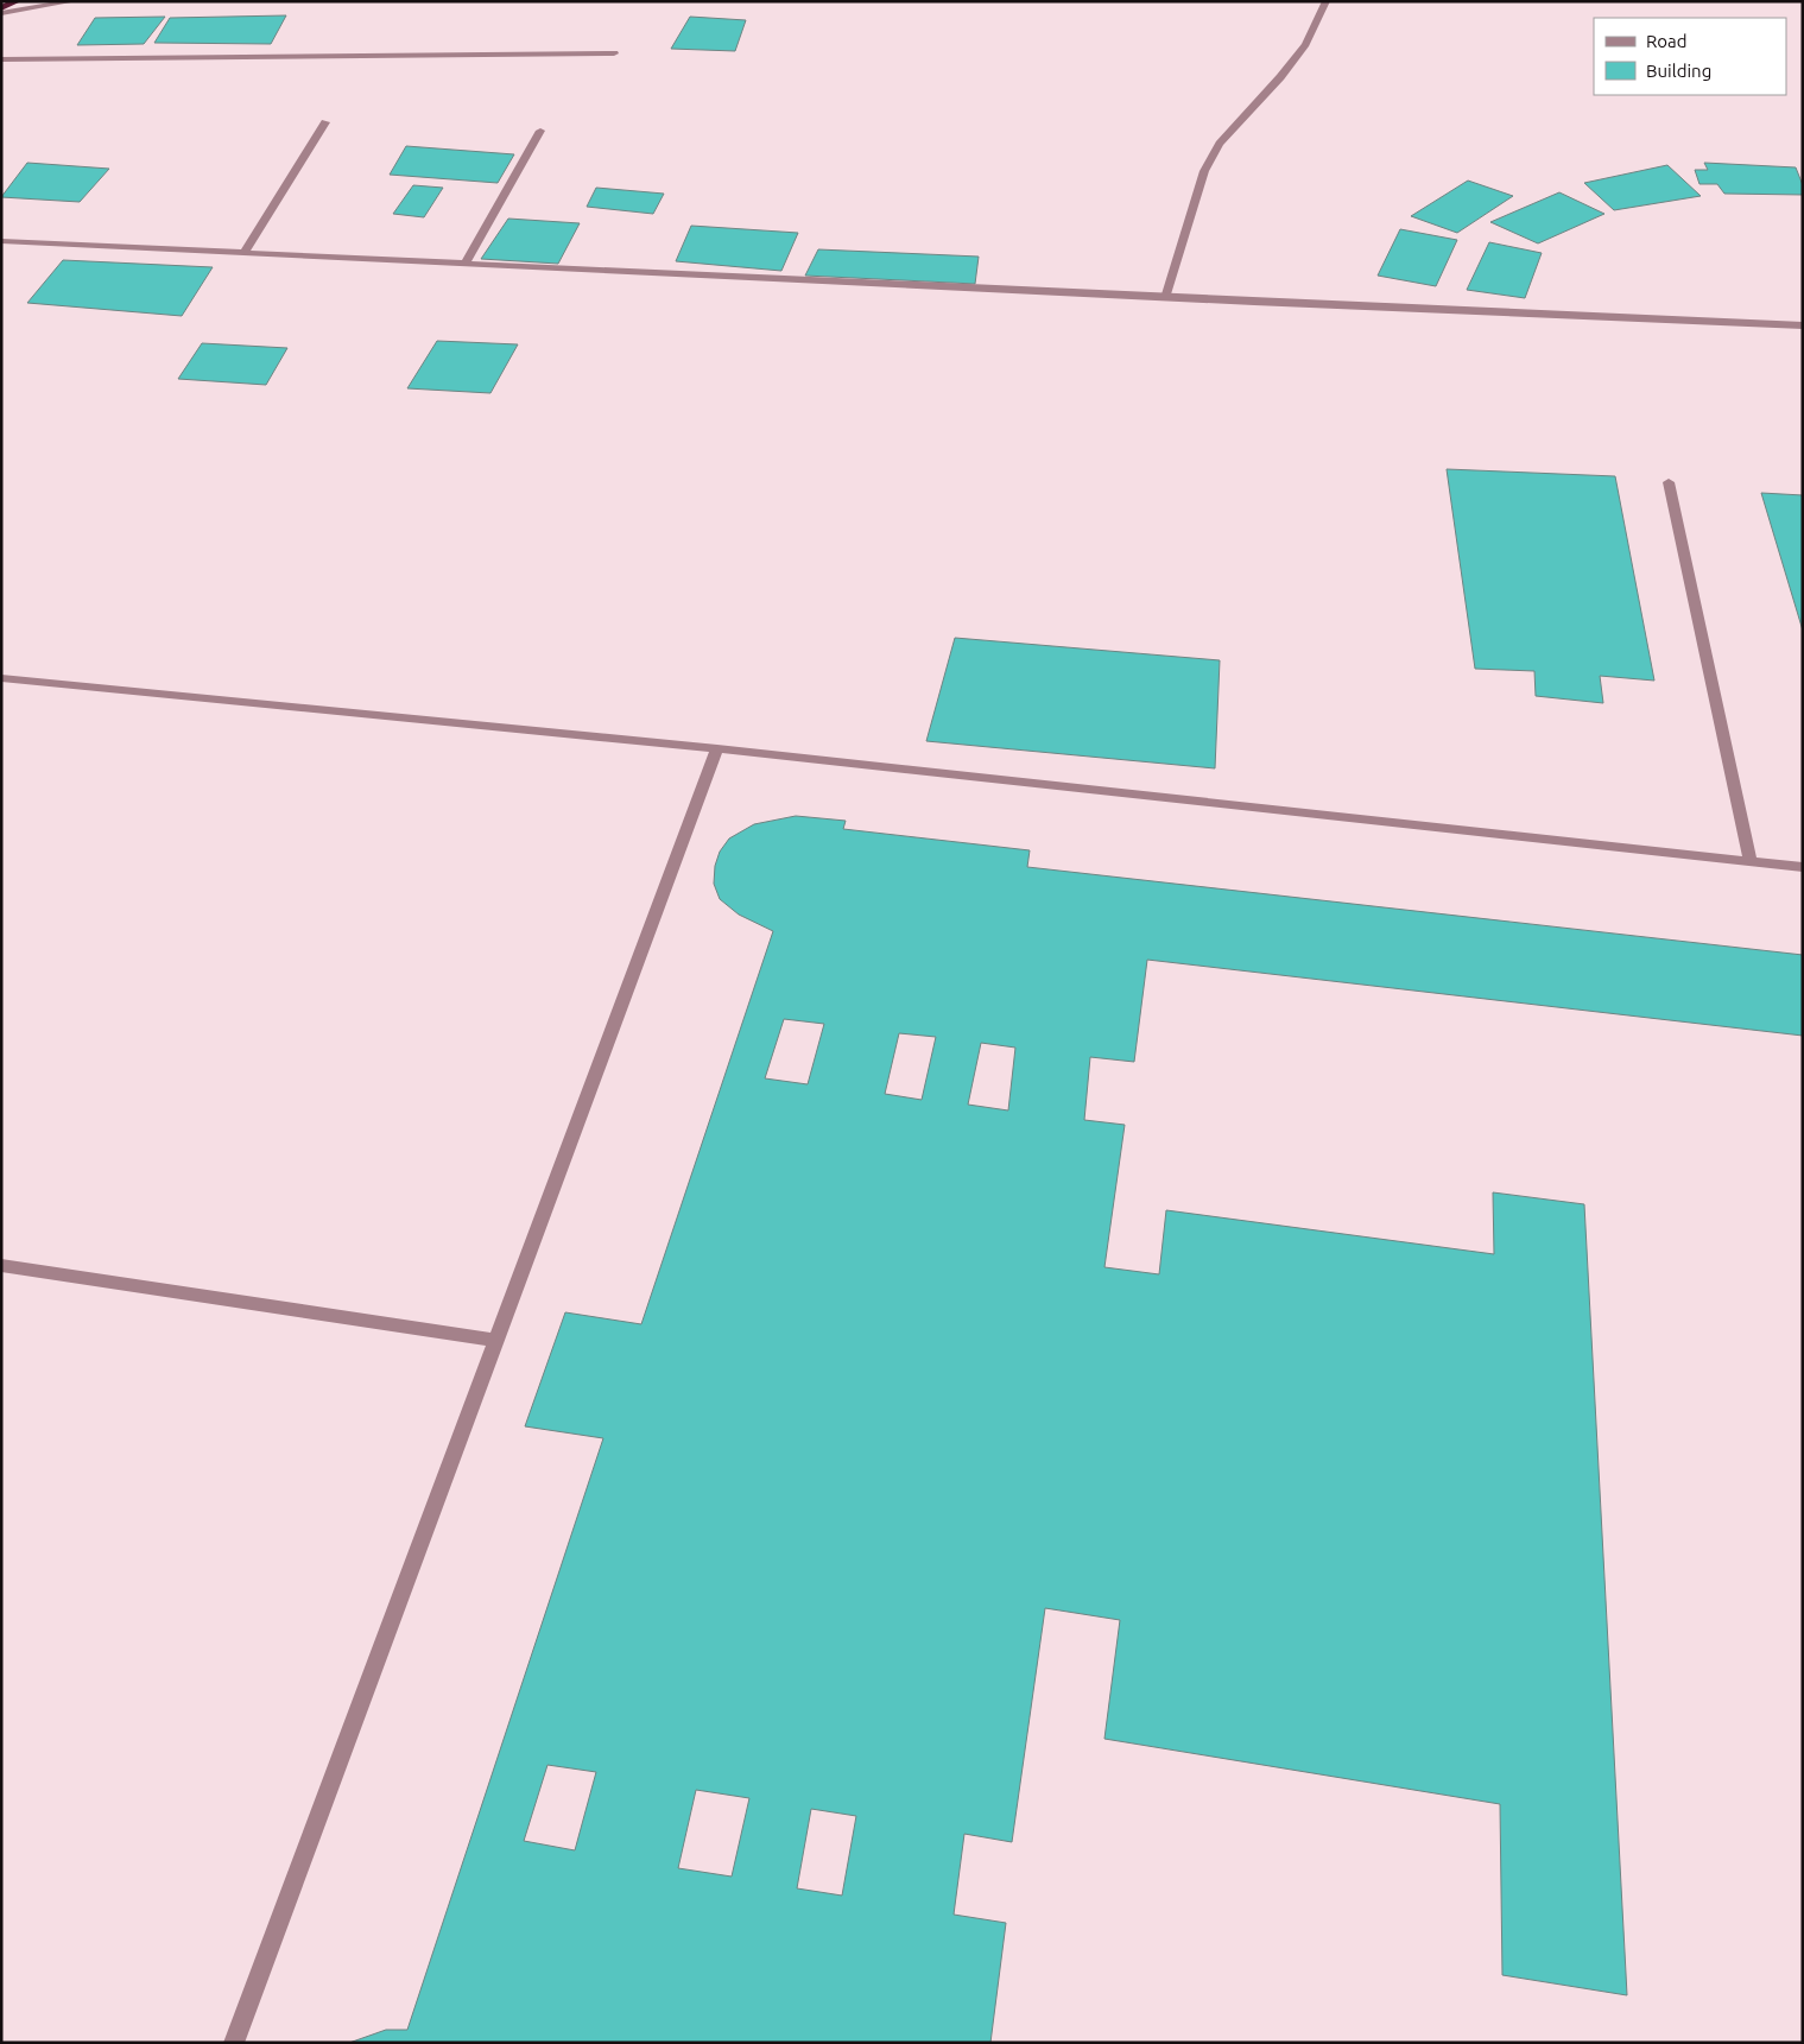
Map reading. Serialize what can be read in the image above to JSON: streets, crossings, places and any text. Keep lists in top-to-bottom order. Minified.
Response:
{"legend":["Road","Building"]}
